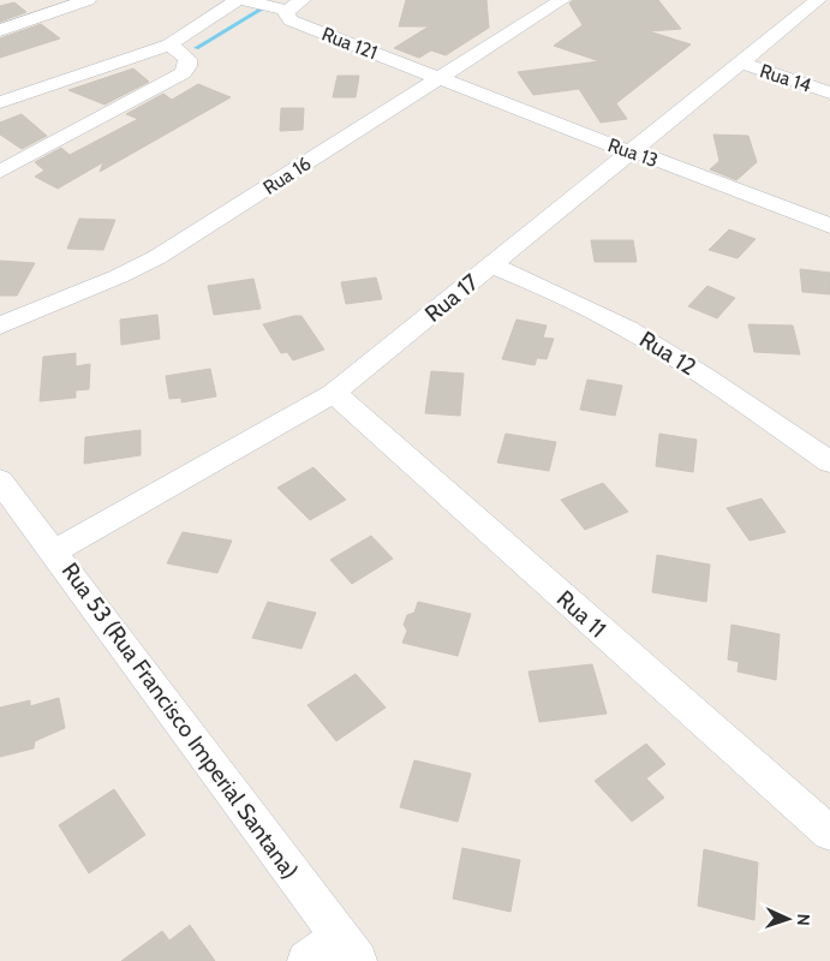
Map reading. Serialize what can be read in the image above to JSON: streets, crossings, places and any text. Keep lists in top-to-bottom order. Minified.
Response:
{"streets":{"street":["Rua 121","Rua 14","Rua 13","Rua 16","Rua 17","Rua 12","Rua 11","Rua 53 (Rua Francisco Imperial Santana)"]},"crossings":[["Rua 121","Rua 13"],["Rua 121","Rua 16"],["Rua 14","Rua 17"],["Rua 13","Rua 16"],["Rua 13","Rua 17"],["Rua 17","Rua 12"],["Rua 17","Rua 11"],["Rua 17","Rua 53 (Rua Francisco Imperial Santana)"]],"north":"right"}
